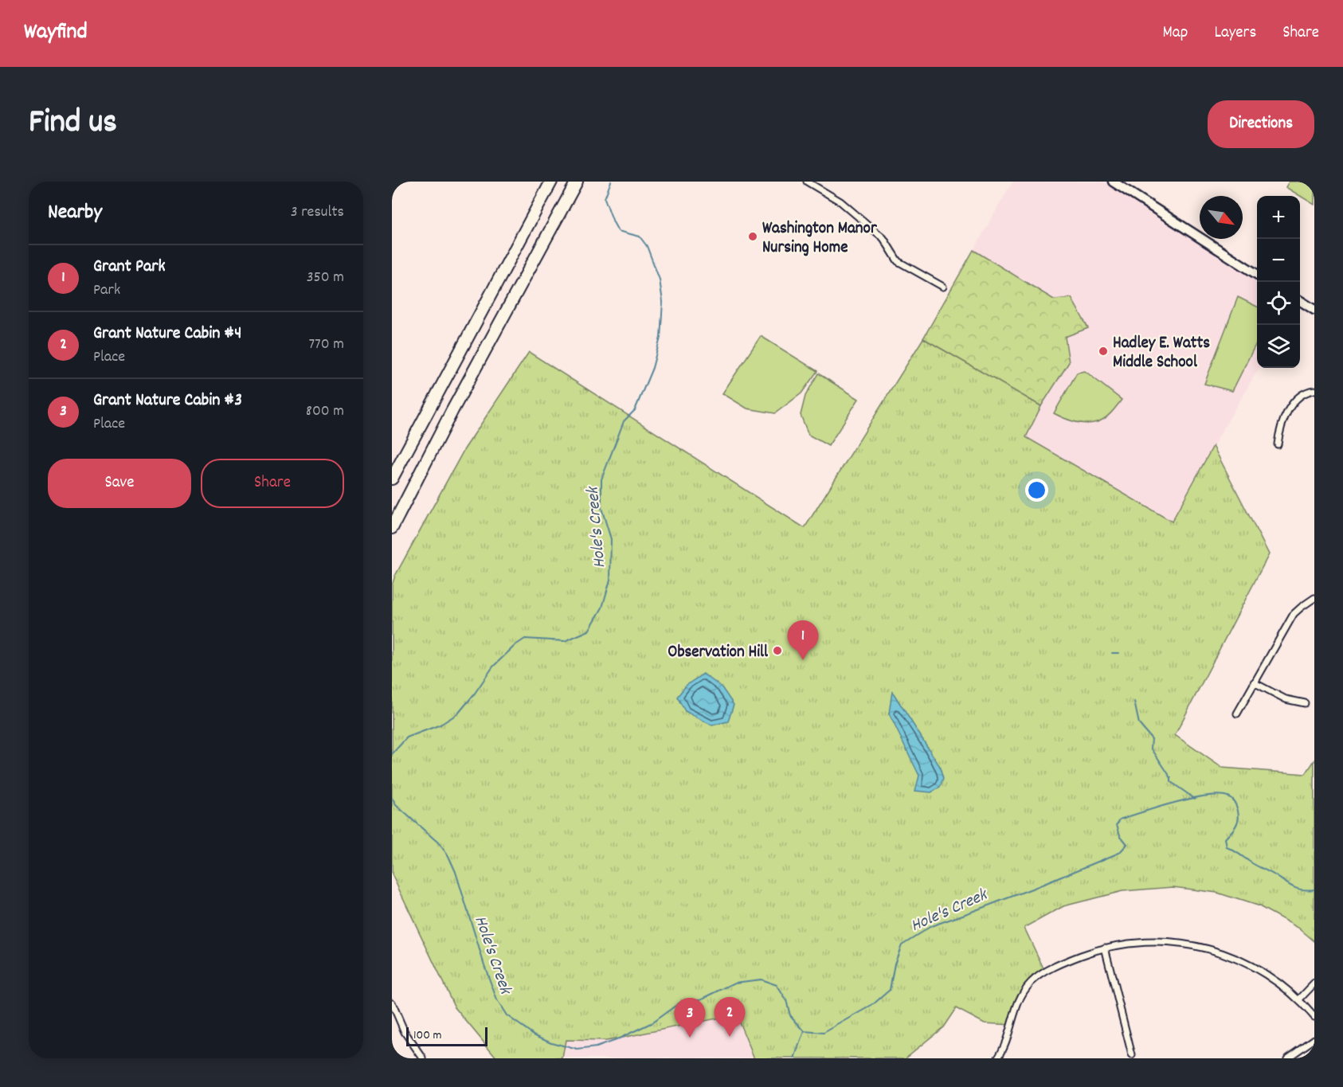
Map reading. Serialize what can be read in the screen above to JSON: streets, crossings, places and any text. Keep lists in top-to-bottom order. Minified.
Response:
{"water":["Hole's Creek"],"places":["Washington Manor Nursing Home","Hadley E. Watts Middle School","Observation Hill"],"scale_bar":"100 m","north":"bottom right","page":{"header":"Wayfind","nav":["Map","Layers","Share"],"title":"Find us","buttons":["Directions",["Save","Share"]],"heading":["Nearby","3 results"],"map_buttons":["+","−"],"list":[{"mark":"1","name":"Grant Park","note":"Park","value":"350 m"},{"mark":"2","name":"Grant Nature Cabin #4","note":"Place","value":"770 m"},{"mark":"3","name":"Grant Nature Cabin #3","note":"Place","value":"800 m"}],"pins":["1","2","3"],"scale":"100 m"}}
